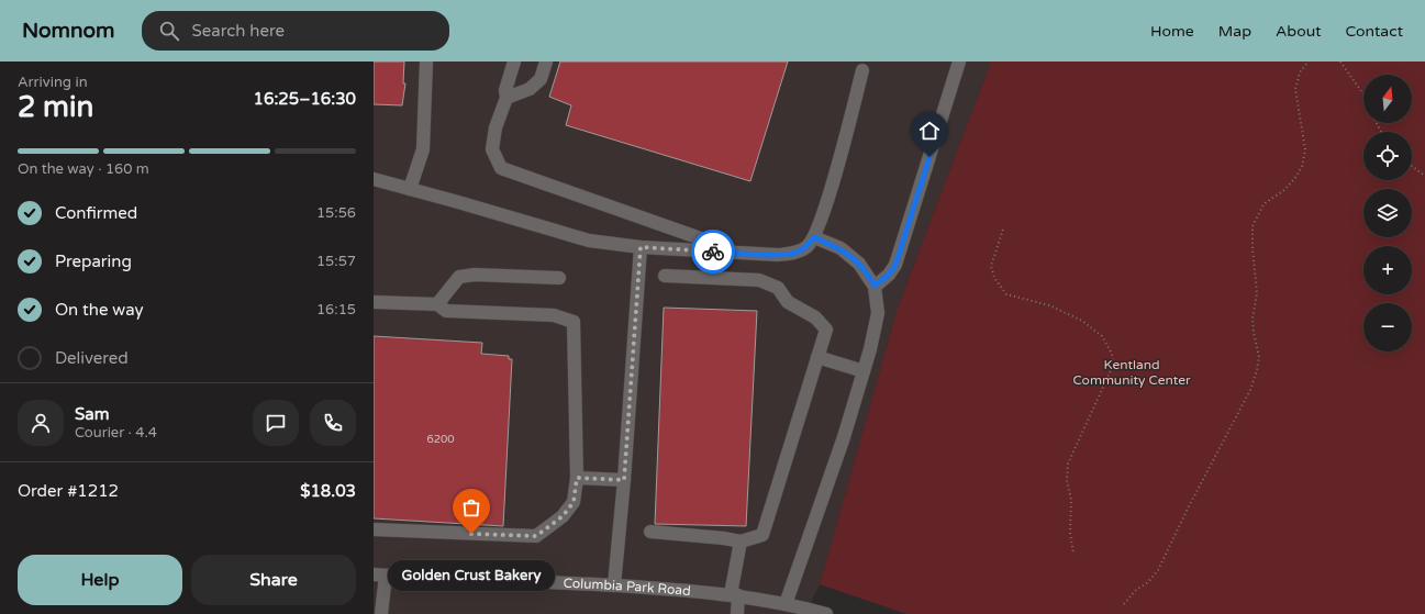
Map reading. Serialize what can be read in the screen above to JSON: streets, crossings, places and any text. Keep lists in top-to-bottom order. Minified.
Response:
{"streets":{"street":["Columbia Park Road"]},"parks":["Kentland Community Center"],"places":["Golden Crust Bakery"],"house_numbers":["6200"],"north":"top","page":{"header":"Nomnom","search":"Search here","nav":["Home","Map","About","Contact"],"heading":["2 min","Arriving in","16:25–16:30"],"panel":["Sam","Courier · 4.4","Order #1212","$18.03"],"map_buttons":["+","−"],"bar":"On the way · 160 m","list":[["Confirmed","15:56"],["Preparing","15:57"],["On the way","16:15"],"Delivered"],"buttons":["Help","Share"],"bubble":"Golden Crust Bakery"}}
